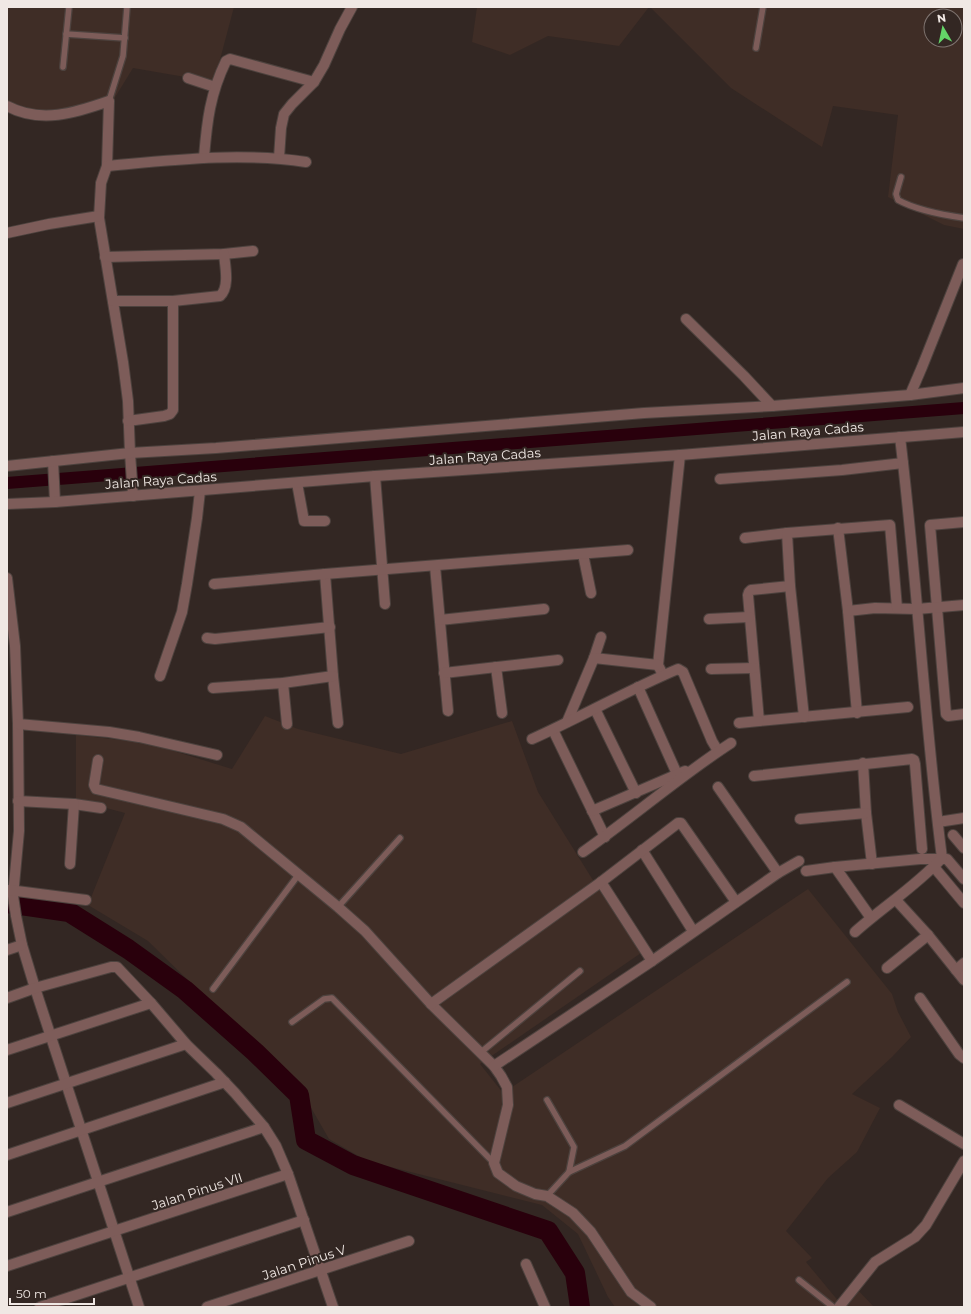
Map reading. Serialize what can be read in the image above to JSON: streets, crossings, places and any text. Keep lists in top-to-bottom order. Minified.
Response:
{"streets":{"street":["Jalan Raya Cadas","Jalan Pinus VII","Jalan Pinus V"]},"scale_bar":"50 m","north":"top"}
